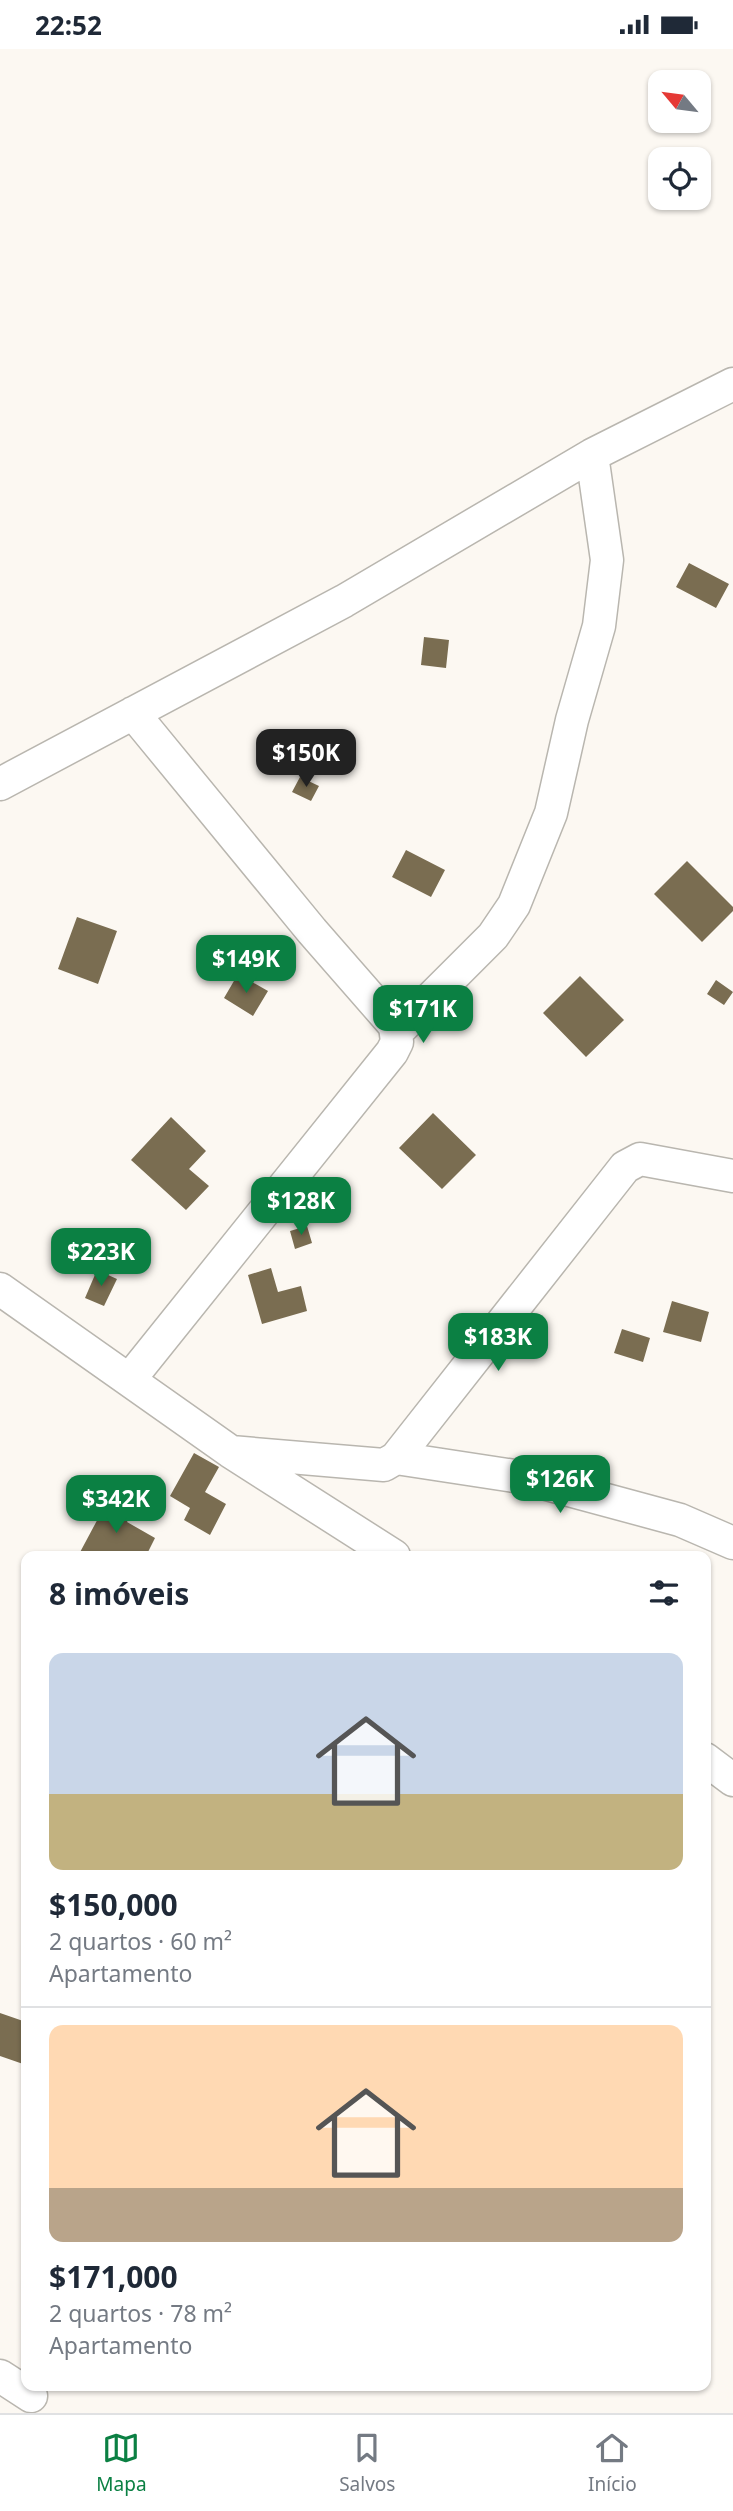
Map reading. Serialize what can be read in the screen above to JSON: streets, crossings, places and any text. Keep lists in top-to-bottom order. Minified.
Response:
{"north":"top left","page":{"status":"22:52","price":["$150K","$149K","$171K","$128K","$223K","$183K","$126K","$342K"],"heading":"8 imóveis","list":[{"name":"$150,000","note":"2 quartos · 60 m² · Apartamento"},{"name":"$171,000","note":"2 quartos · 78 m² · Apartamento"}],"tabs":["Mapa","Salvos","Início"]}}
